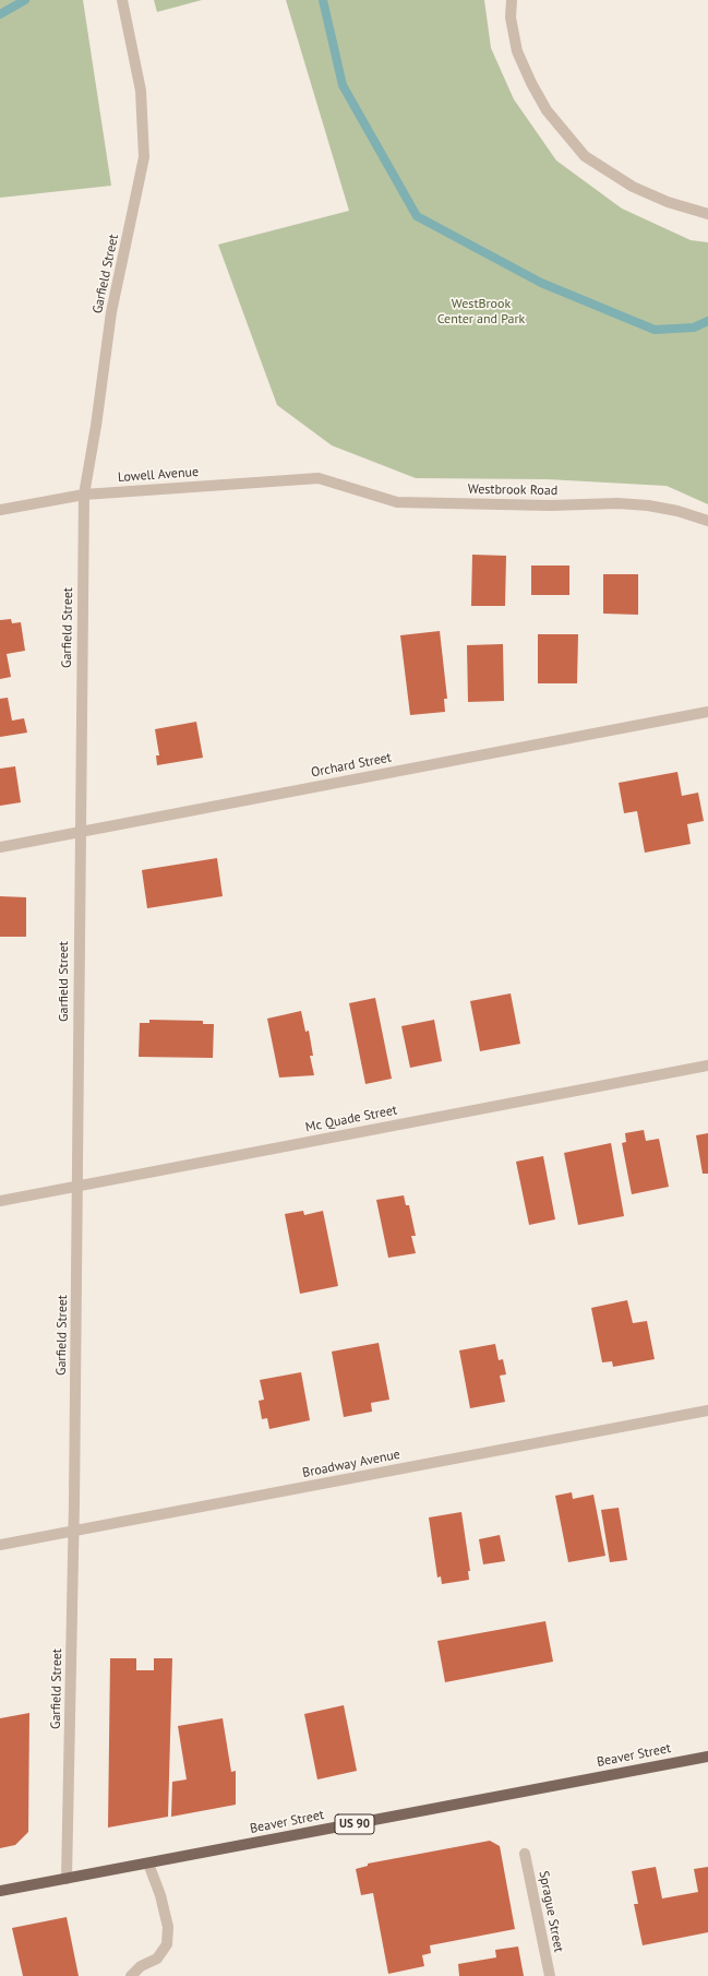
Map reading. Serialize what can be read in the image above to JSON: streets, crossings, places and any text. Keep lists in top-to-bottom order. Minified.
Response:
{"streets":{"main road":["Beaver Street","US 90"],"street":["Garfield Street","Lowell Avenue","Westbrook Road","Orchard Street","Mc Quade Street","Broadway Avenue","Sprague Street"]},"crossings":[["Garfield Street","Lowell Avenue"],["Garfield Street","Orchard Street"],["Garfield Street","Mc Quade Street"],["Garfield Street","Broadway Avenue"],["Garfield Street","Beaver Street"],["Lowell Avenue","Westbrook Road"]],"parks":["WestBrook Center and Park"]}
